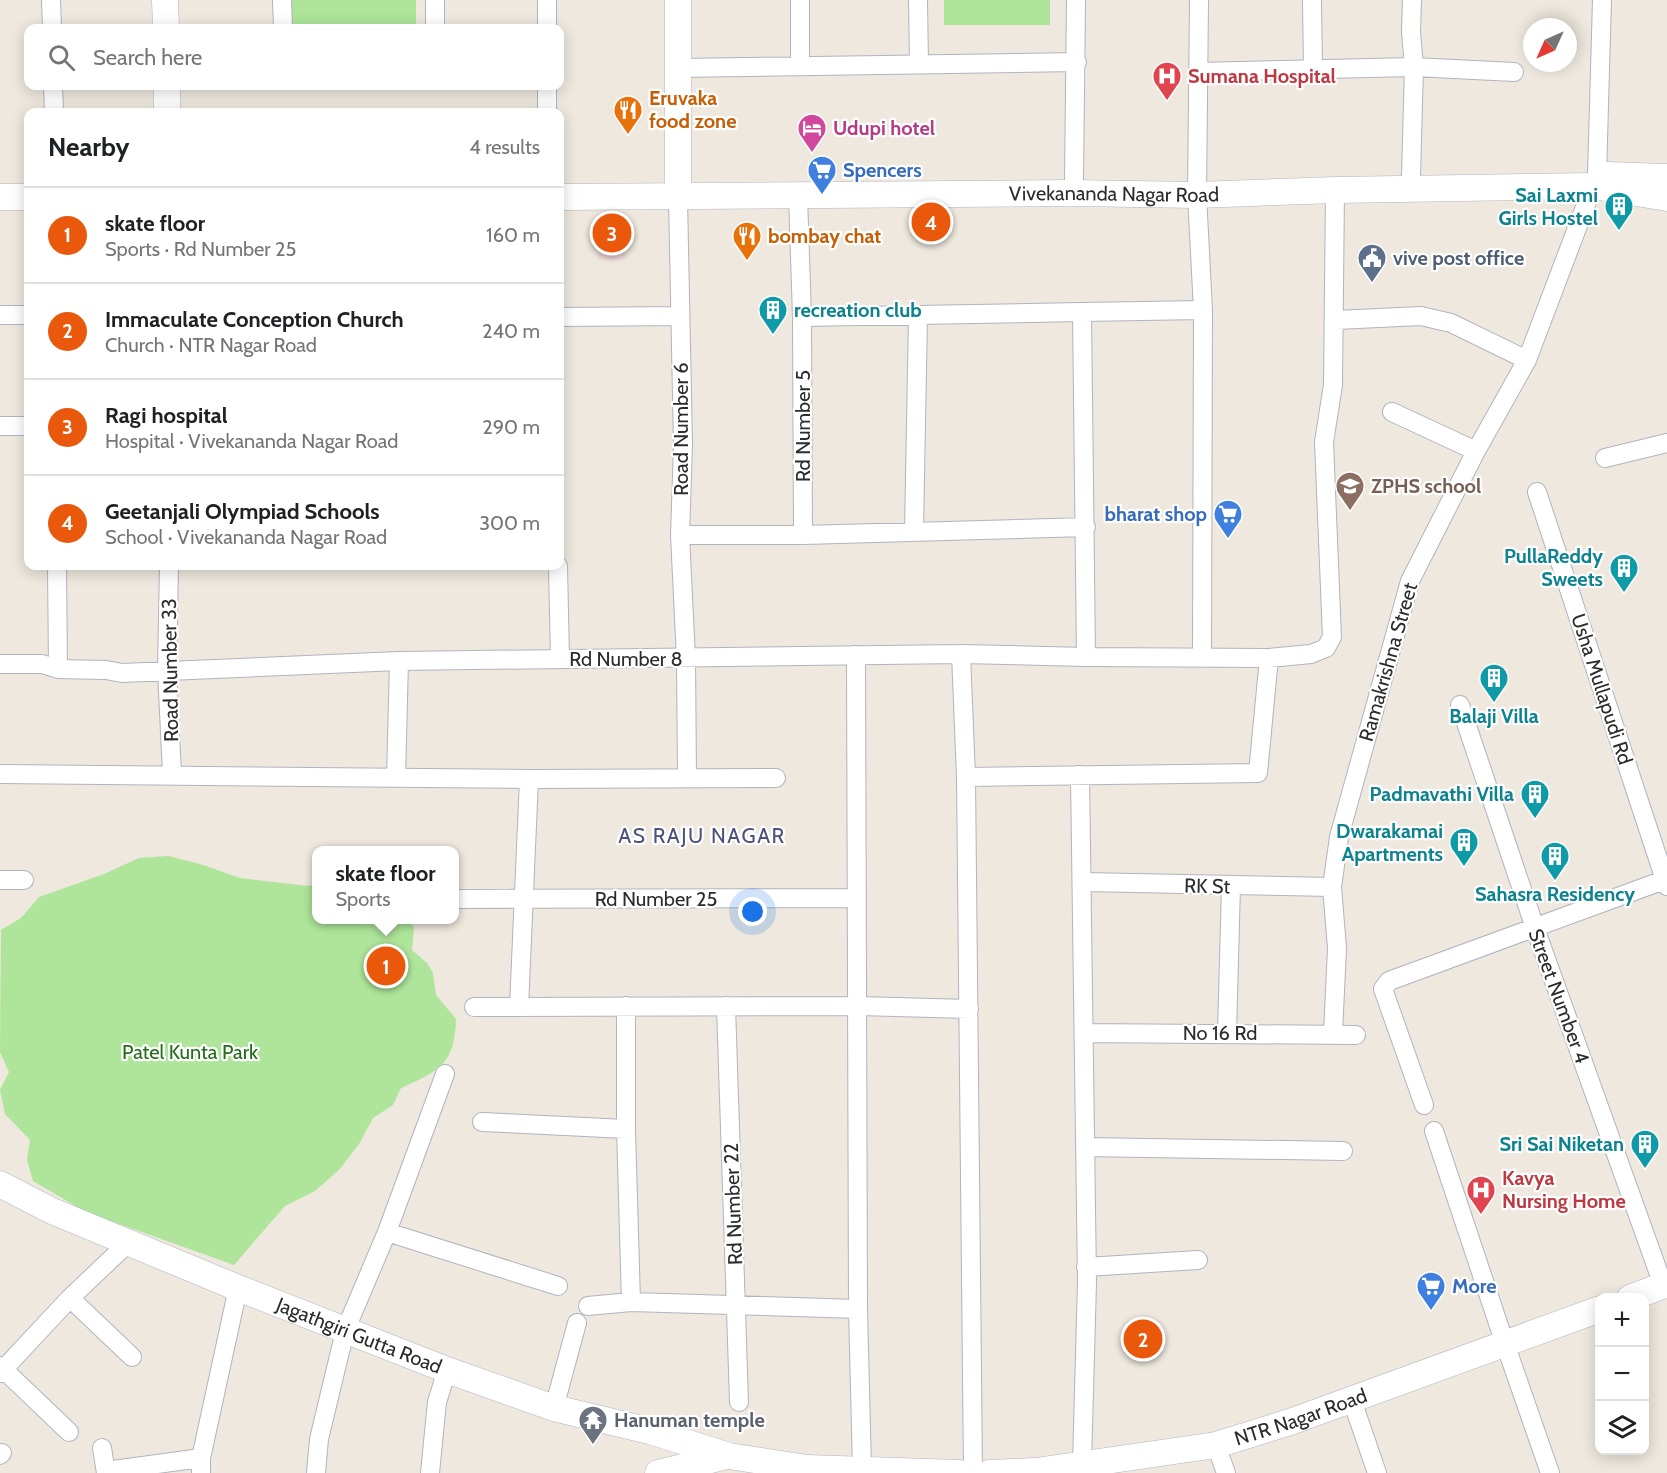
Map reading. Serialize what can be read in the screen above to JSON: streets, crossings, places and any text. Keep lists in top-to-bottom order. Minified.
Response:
{"streets":{"street":["Vivekananda Nagar Road","Rd Number 5","Road Number 6","Rd Number 8","Ramakrishna Street","Road Number 33","Usha Mullapudi Rd","RK St","Rd Number 25","Street Number 4","No 16 Rd","Rd Number 22","Jagathgiri Gutta Road","NTR Nagar Road"]},"crossings":[["Vivekananda Nagar Road","Rd Number 5"],["Vivekananda Nagar Road","Road Number 6"],["Vivekananda Nagar Road","Rd Number 8"],["Vivekananda Nagar Road","Ramakrishna Street"],["Road Number 6","Rd Number 8"],["Rd Number 8","Road Number 33"],["Ramakrishna Street","RK St"],["Ramakrishna Street","No 16 Rd"]],"districts":["AS RAJU NAGAR"],"parks":["Patel Kunta Park"],"places":{"hospital":["Sumana Hospital","Kavya Nursing Home"],"restaurant":["Eruvaka food zone","bombay chat"],"hotel":["Udupi hotel"],"supermarket":["Spencers","bharat shop","More"],"building":["Sai Laxmi Girls Hostel","recreation club","PullaReddy Sweets","Balaji Villa","Padmavathi Villa","Dwarakamai Apartments","Sahasra Residency","Sri Sai Niketan"],"public building":["vive post office"],"school or university":["ZPHS school"],"temple":["Hanuman temple"]},"north":"bottom left","page":{"search":"Search here","heading":["Nearby","4 results"],"list":[{"mark":"1","name":"skate floor","note":"Sports · Rd Number 25","value":"160 m"},{"mark":"2","name":"Immaculate Conception Church","note":"Church · NTR Nagar Road","value":"240 m"},{"mark":"3","name":"Ragi hospital","note":"Hospital · Vivekananda Nagar Road","value":"290 m"},{"mark":"4","name":"Geetanjali Olympiad Schools","note":"School · Vivekananda Nagar Road","value":"300 m"}],"pins":["4","3","1","2"],"popup":["skate floor","Sports"],"map_buttons":["+","−"]}}
